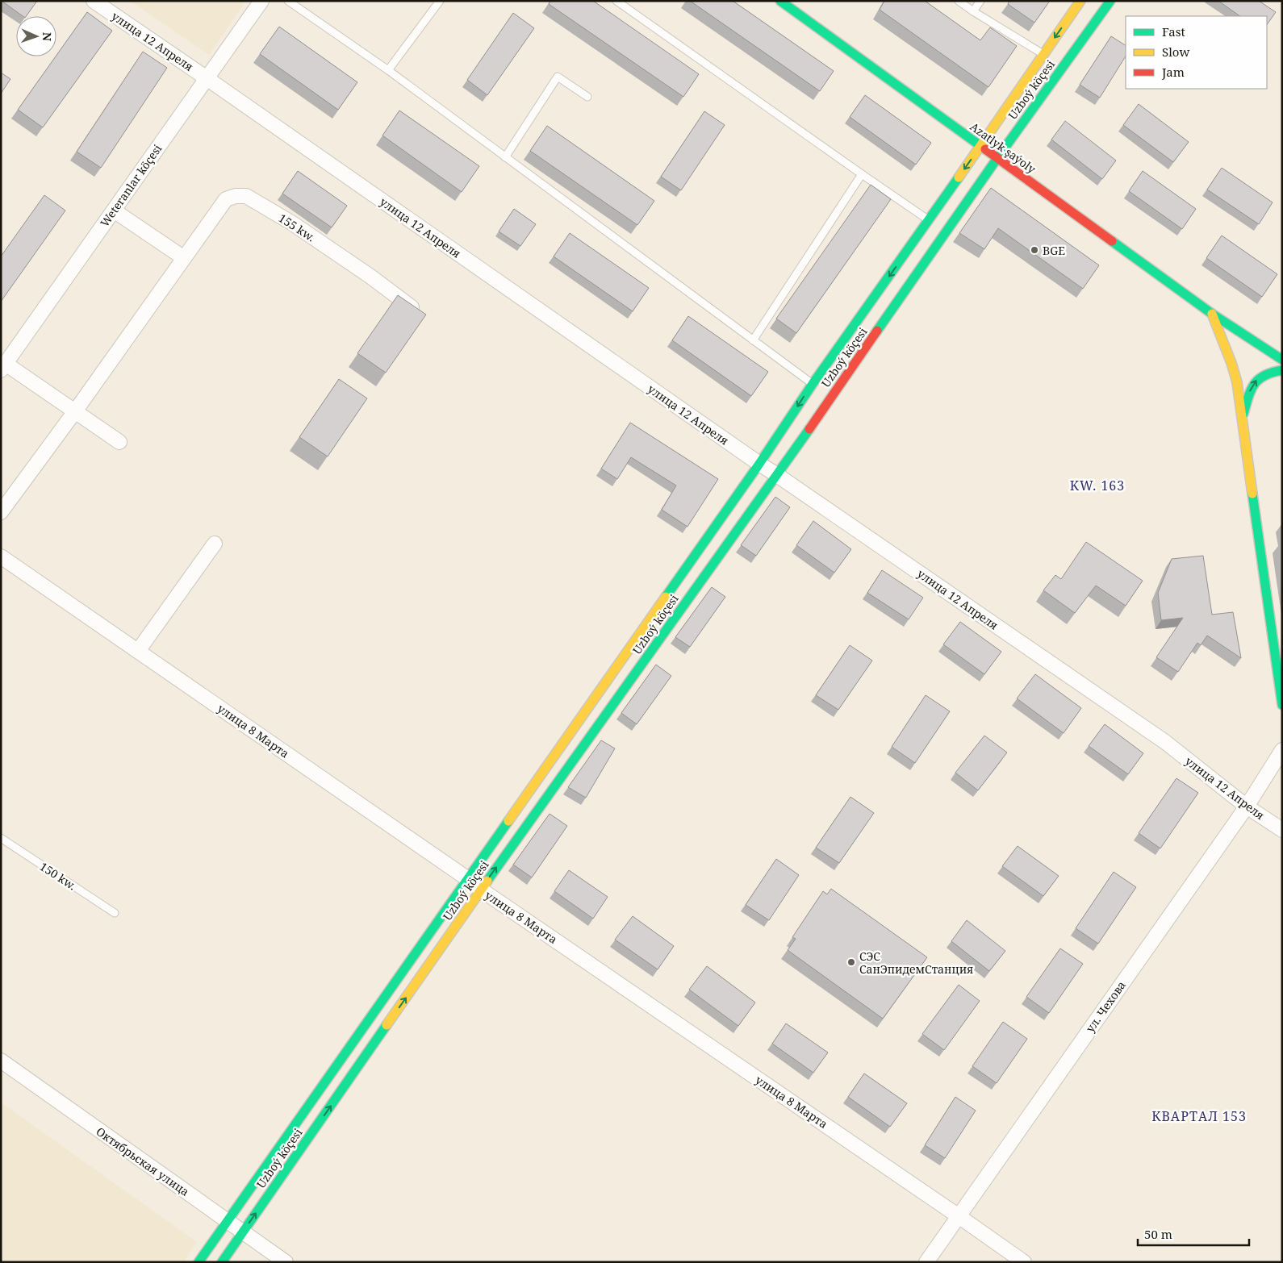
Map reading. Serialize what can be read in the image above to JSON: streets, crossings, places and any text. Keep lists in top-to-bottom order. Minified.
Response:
{"streets":{"street":["улица 12 Апреля","Uzboý köçesi","Azatlyk şaýoly","Weteranlar köçesi","155 kw.","улица 8 Марта","ул. Чехова","Октябрьская улица"],"lane":["150 kw."]},"crossings":[["улица 12 Апреля","Uzboý köçesi"],["улица 12 Апреля","Weteranlar köçesi"],["улица 12 Апреля","ул. Чехова"],["Uzboý köçesi","Azatlyk şaýoly"],["Uzboý köçesi","улица 8 Марта"],["Uzboý köçesi","Октябрьская улица"],["улица 8 Марта","ул. Чехова"]],"districts":["KW. 163","КВАРТАЛ 153"],"places":["BGE","СЭС СанЭпидемСтанция"],"legend":["Fast","Slow","Jam"],"scale_bar":"50 m","north":"right"}
